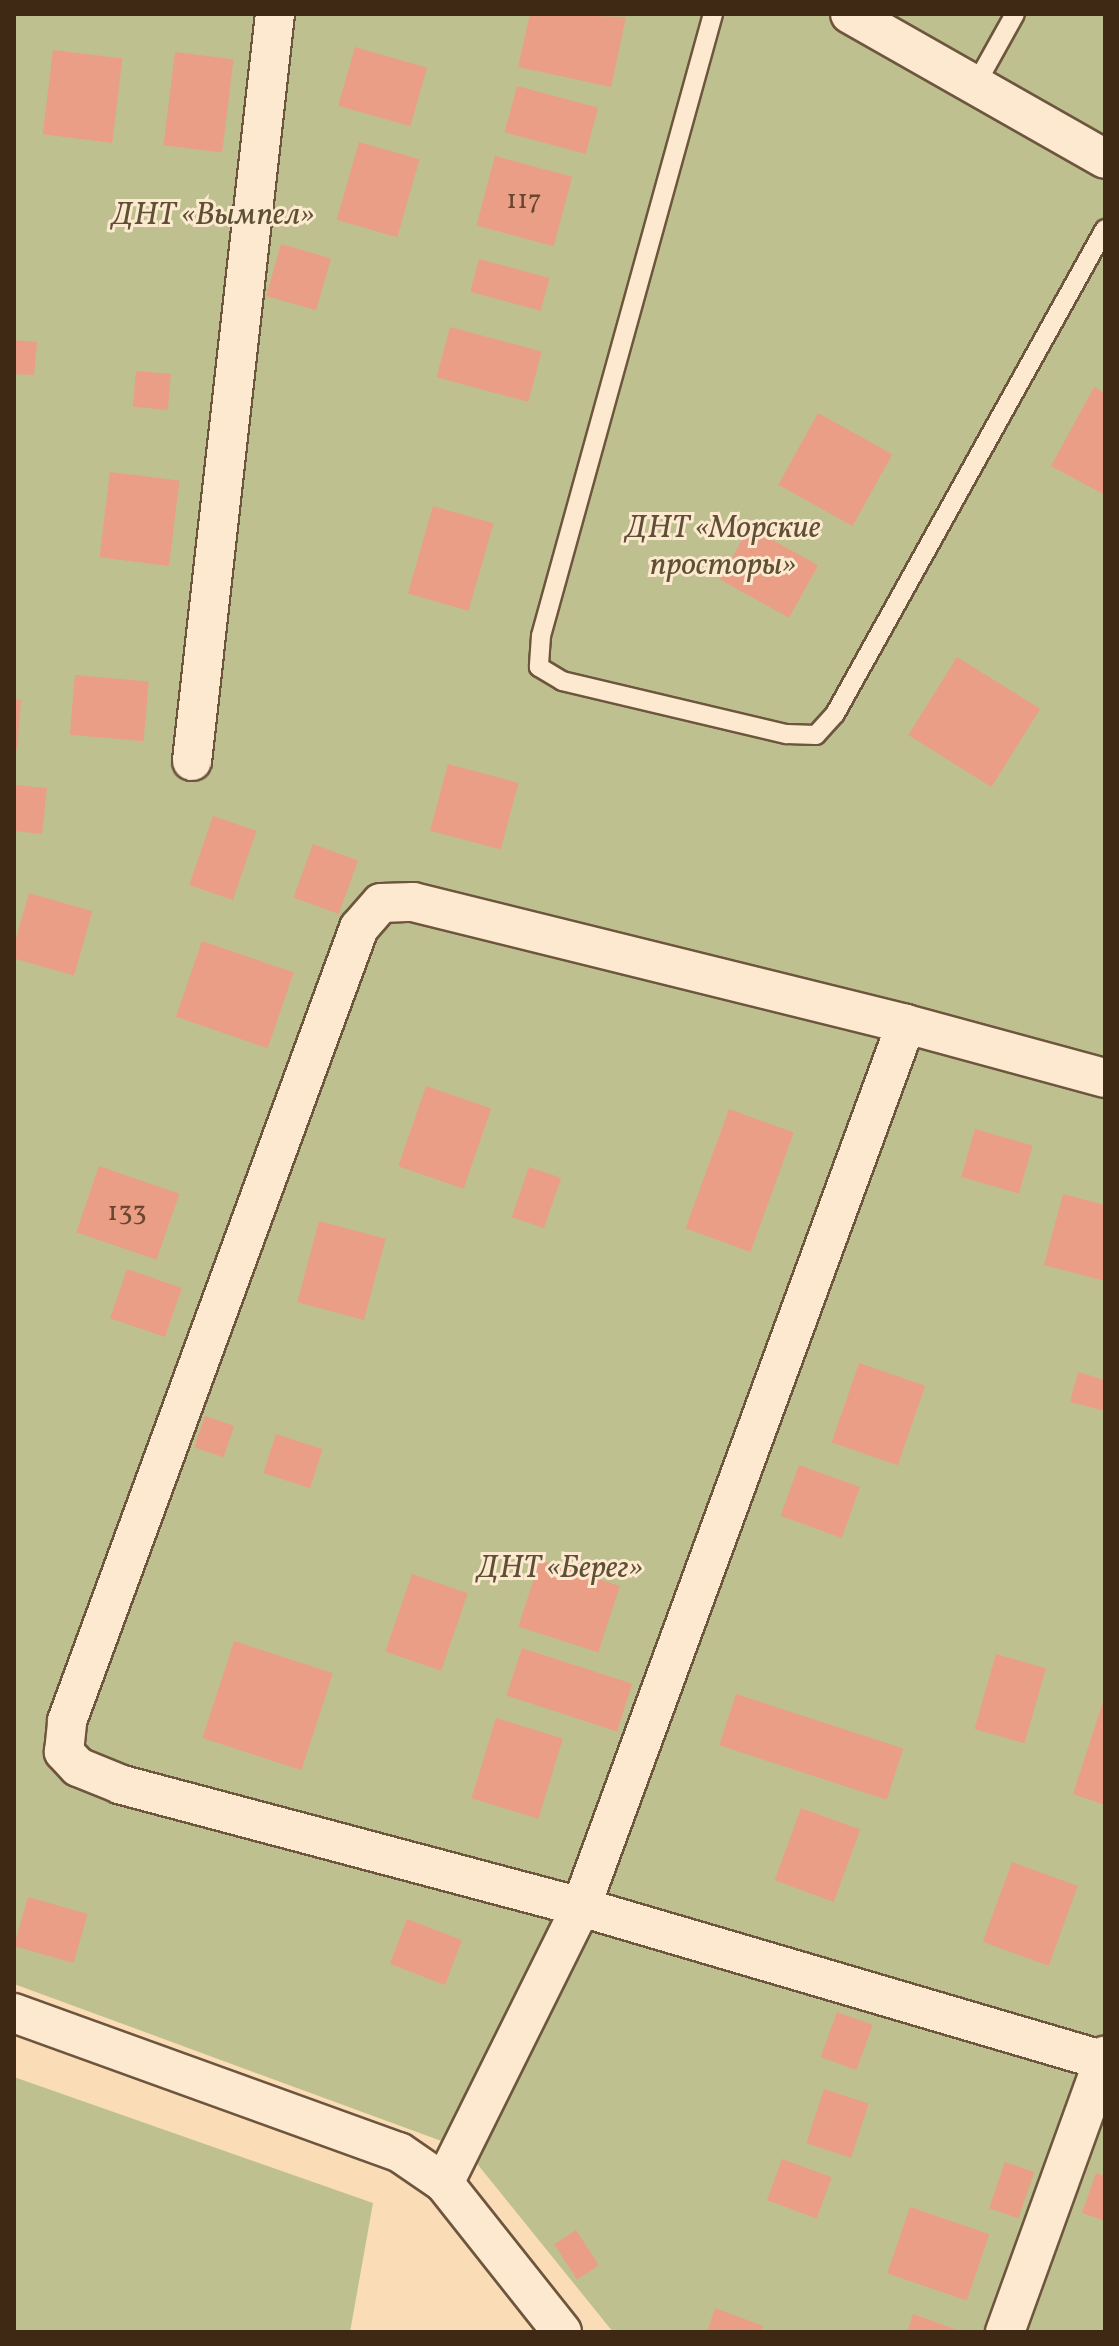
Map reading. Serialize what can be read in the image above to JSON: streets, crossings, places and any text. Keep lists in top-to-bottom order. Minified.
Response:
{"parks":["ДНТ «Вымпел»","ДНТ «Морские просторы»","ДНТ «Берег»"],"house_numbers":["117","133"]}
